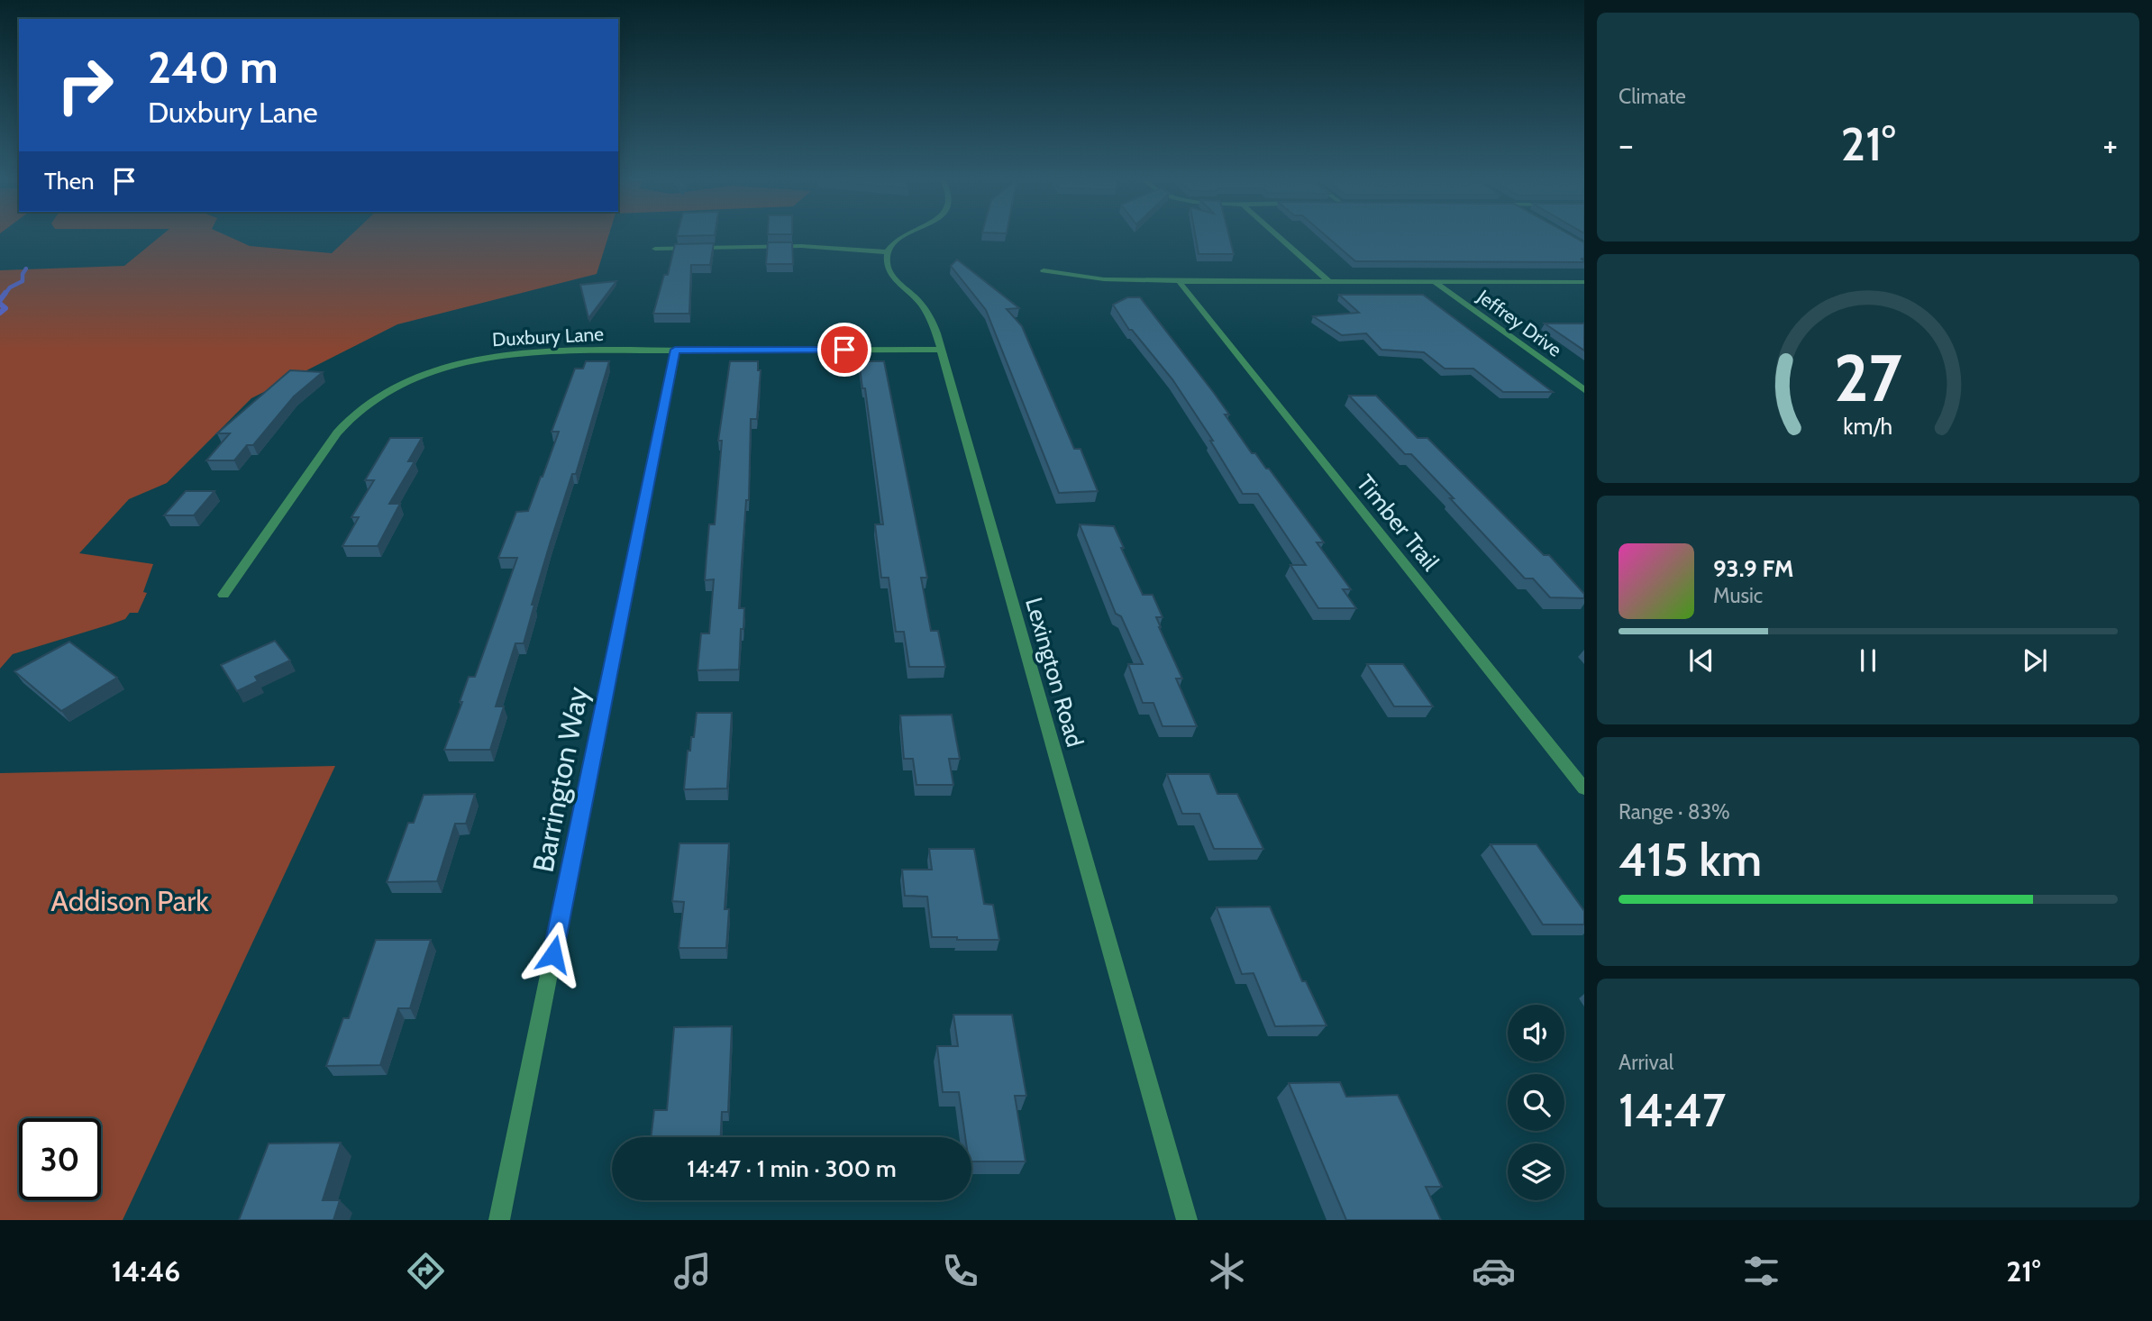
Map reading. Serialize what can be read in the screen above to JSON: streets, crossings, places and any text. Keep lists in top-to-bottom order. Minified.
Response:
{"streets":{"street":["Jeffrey Drive","Duxbury Lane","Timber Trail","Lexington Road","Barrington Way"]},"crossings":[["Duxbury Lane","Lexington Road"],["Duxbury Lane","Barrington Way"]],"parks":["Addison Park"],"page":{"tile":["Climate",["Range · 83%","415 km"],["Arrival","14:47"]],"turn":["240 m","Duxbury Lane"],"heat":["−","21°","+"],"then":"Then","song":["93.9 FM","Music"],"limit":"30","trip":"14:47 · 1 min · 300 m","tabs":["14:46","21°"],"gauge":["27","km/h"]}}
